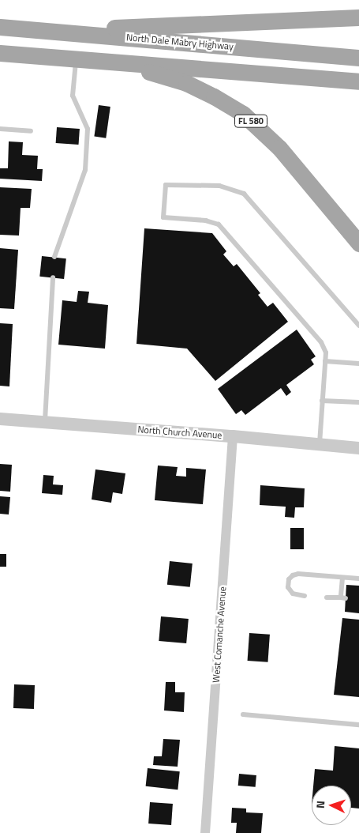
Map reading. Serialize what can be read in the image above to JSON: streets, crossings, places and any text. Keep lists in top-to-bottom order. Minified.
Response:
{"streets":{"main road":["North Dale Mabry Highway","FL 580"],"street":["North Church Avenue","West Comanche Avenue"]},"crossings":[["North Church Avenue","West Comanche Avenue"]],"north":"left"}
